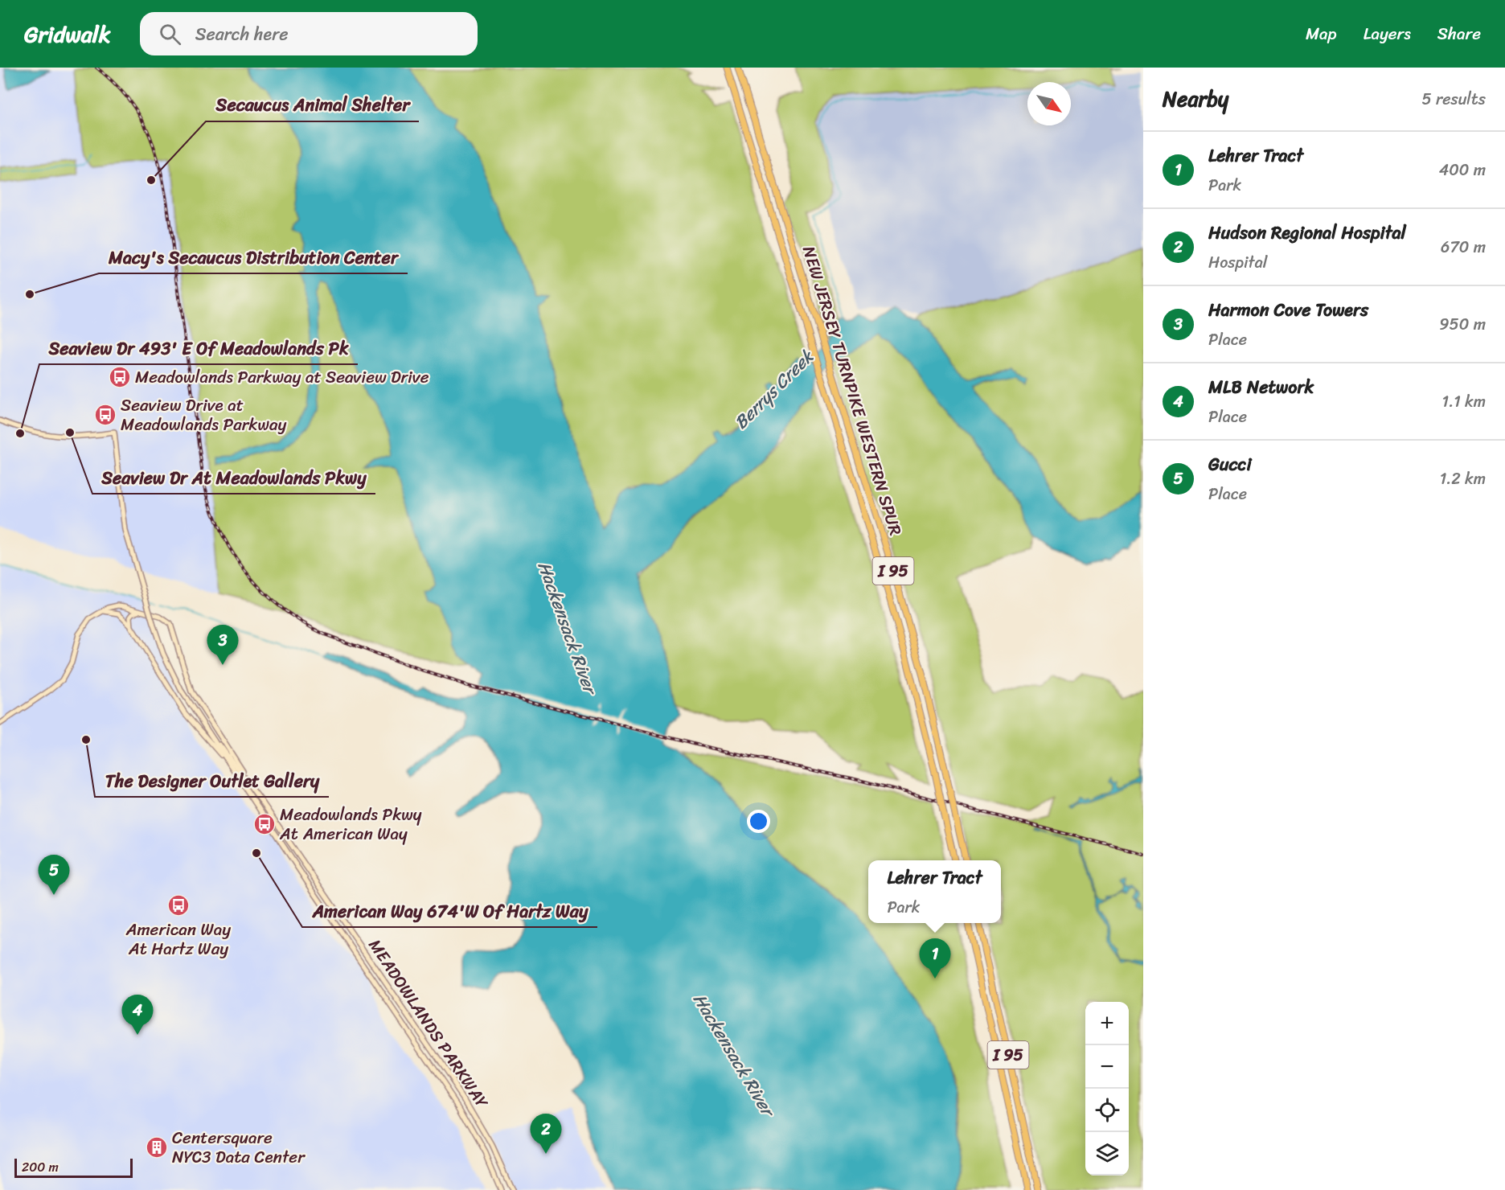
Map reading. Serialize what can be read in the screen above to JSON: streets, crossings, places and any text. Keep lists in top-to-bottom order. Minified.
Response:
{"streets":{"highway":["NEW JERSEY TURNPIKE WESTERN SPUR","I 95"],"main road":["MEADOWLANDS PARKWAY"]},"water":["Berrys Creek","Hackensack River"],"places":{"other":["Secaucus Animal Shelter","Macy's Secaucus Distribution Center","Seaview Dr At Meadowlands Pkwy","Seaview Dr 493' E Of Meadowlands Pk","The Designer Outlet Gallery","American Way 674'W Of Hartz Way"],"bus stop":["Meadowlands Parkway at Seaview Drive","Seaview Drive at Meadowlands Parkway","Meadowlands Pkwy At American Way","American Way At Hartz Way"],"building":["Centersquare NYC3 Data Center"]},"scale_bar":"200 m","north":"bottom right","page":{"header":"Gridwalk","search":"Search here","nav":["Map","Layers","Share"],"heading":["Nearby","5 results"],"list":[{"mark":"1","name":"Lehrer Tract","note":"Park","value":"400 m"},{"mark":"2","name":"Hudson Regional Hospital","note":"Hospital","value":"670 m"},{"mark":"3","name":"Harmon Cove Towers","note":"Place","value":"950 m"},{"mark":"4","name":"MLB Network","note":"Place","value":"1.1 km"},{"mark":"5","name":"Gucci","note":"Place","value":"1.2 km"}],"pins":["3","5","1","4","2"],"popup":["Lehrer Tract","Park"],"map_buttons":["+","−"],"scale":"200 m"}}
